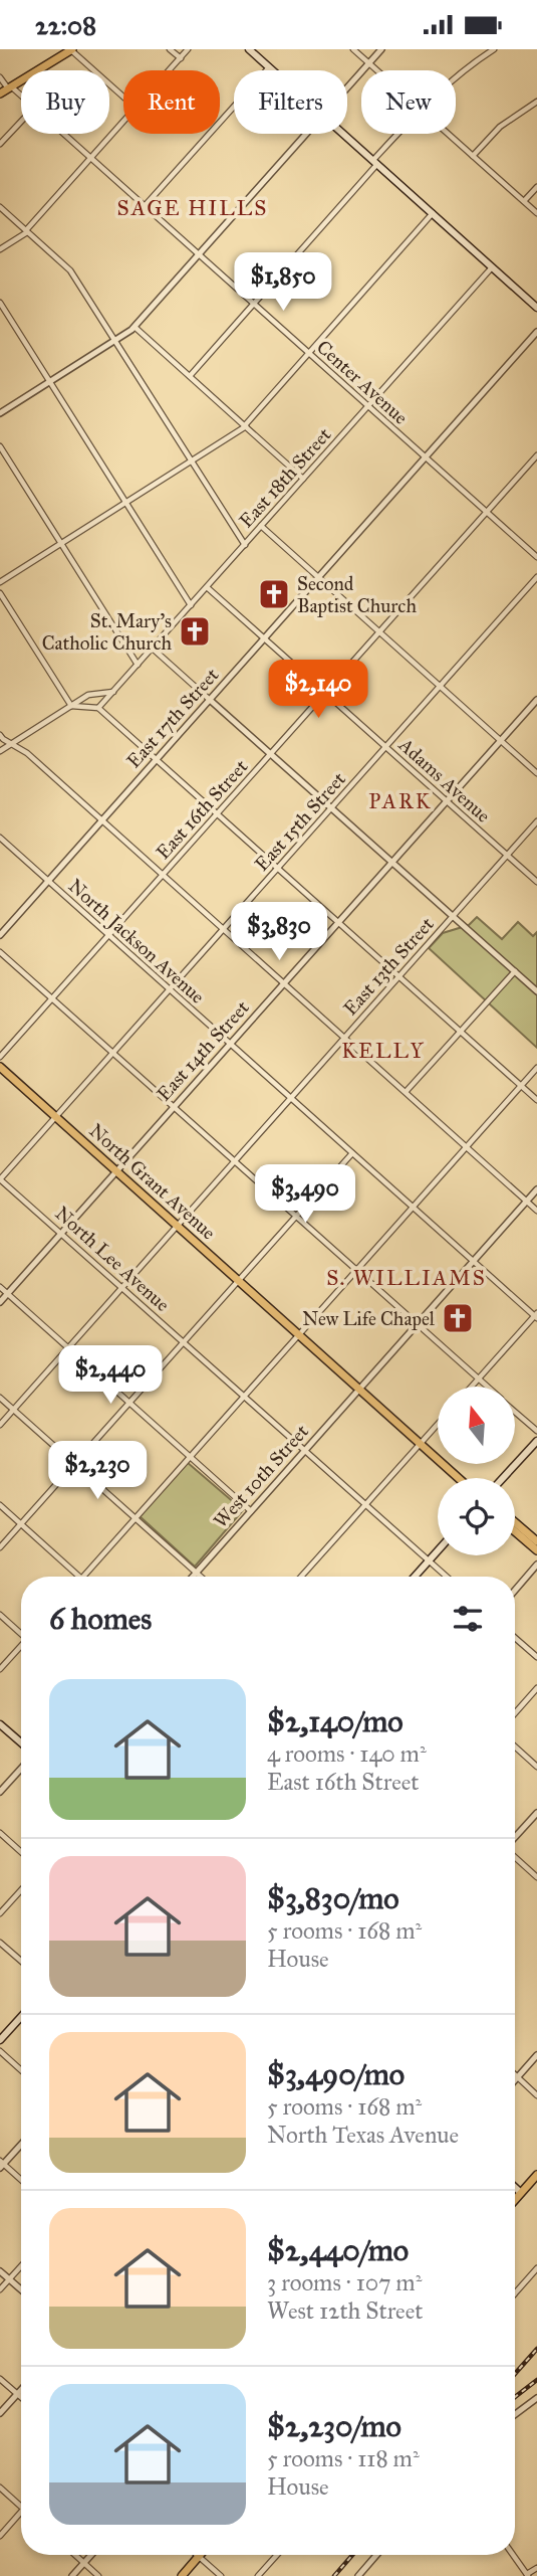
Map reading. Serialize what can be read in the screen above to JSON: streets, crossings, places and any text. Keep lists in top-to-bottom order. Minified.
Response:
{"streets":{"main road":["North Grant Avenue"],"street":["Center Avenue","East 18th Street","East 17th Street","Adams Avenue","East 16th Street","East 15th Street","North Jackson Avenue","East 13th Street","East 14th Street","North Lee Avenue","West 10th Street"]},"crossings":[["Center Avenue","East 18th Street"],["Center Avenue","East 17th Street"],["Center Avenue","East 16th Street"],["East 18th Street","Adams Avenue"],["East 17th Street","Adams Avenue"],["East 17th Street","North Jackson Avenue"],["Adams Avenue","East 16th Street"],["Adams Avenue","East 15th Street"],["Adams Avenue","East 13th Street"],["Adams Avenue","East 14th Street"],["East 16th Street","North Jackson Avenue"],["East 15th Street","North Jackson Avenue"],["East 15th Street","North Grant Avenue"],["East 15th Street","North Lee Avenue"],["North Jackson Avenue","East 13th Street"],["North Jackson Avenue","East 14th Street"],["North Jackson Avenue","West 10th Street"],["East 13th Street","North Grant Avenue"],["East 13th Street","North Lee Avenue"],["East 14th Street","North Grant Avenue"],["East 14th Street","North Lee Avenue"],["North Grant Avenue","West 10th Street"],["North Lee Avenue","West 10th Street"]],"districts":["SAGE HILLS","PARK","KELLY","S. WILLIAMS"],"places":{"church":["Second Baptist Church","St. Mary's Catholic Church","New Life Chapel"]},"north":"top","page":{"status":"22:08","chip":["Buy","Rent","Filters","New"],"price":["$1,850","$2,140","$3,830","$3,490","$2,440","$2,230"],"heading":"6 homes","list":[{"name":"$2,140/mo","note":"4 rooms · 140 m² · East 16th Street"},{"name":"$3,830/mo","note":"5 rooms · 168 m² · House"},{"name":"$3,490/mo","note":"5 rooms · 168 m² · North Texas Avenue"},{"name":"$2,440/mo","note":"3 rooms · 107 m² · West 12th Street"},{"name":"$2,230/mo","note":"5 rooms · 118 m² · House"}]}}
